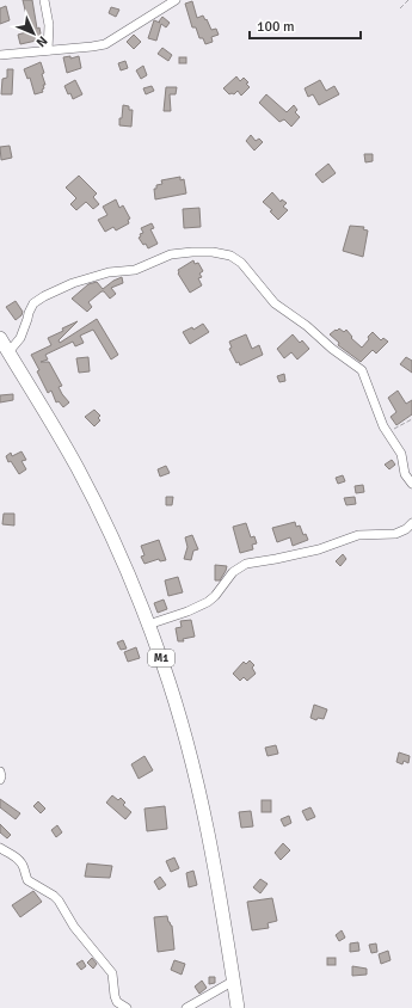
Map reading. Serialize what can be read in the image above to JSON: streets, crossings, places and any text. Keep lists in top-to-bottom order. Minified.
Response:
{"streets":{"highway":["M1"]},"scale_bar":"100 m","north":"bottom right"}
